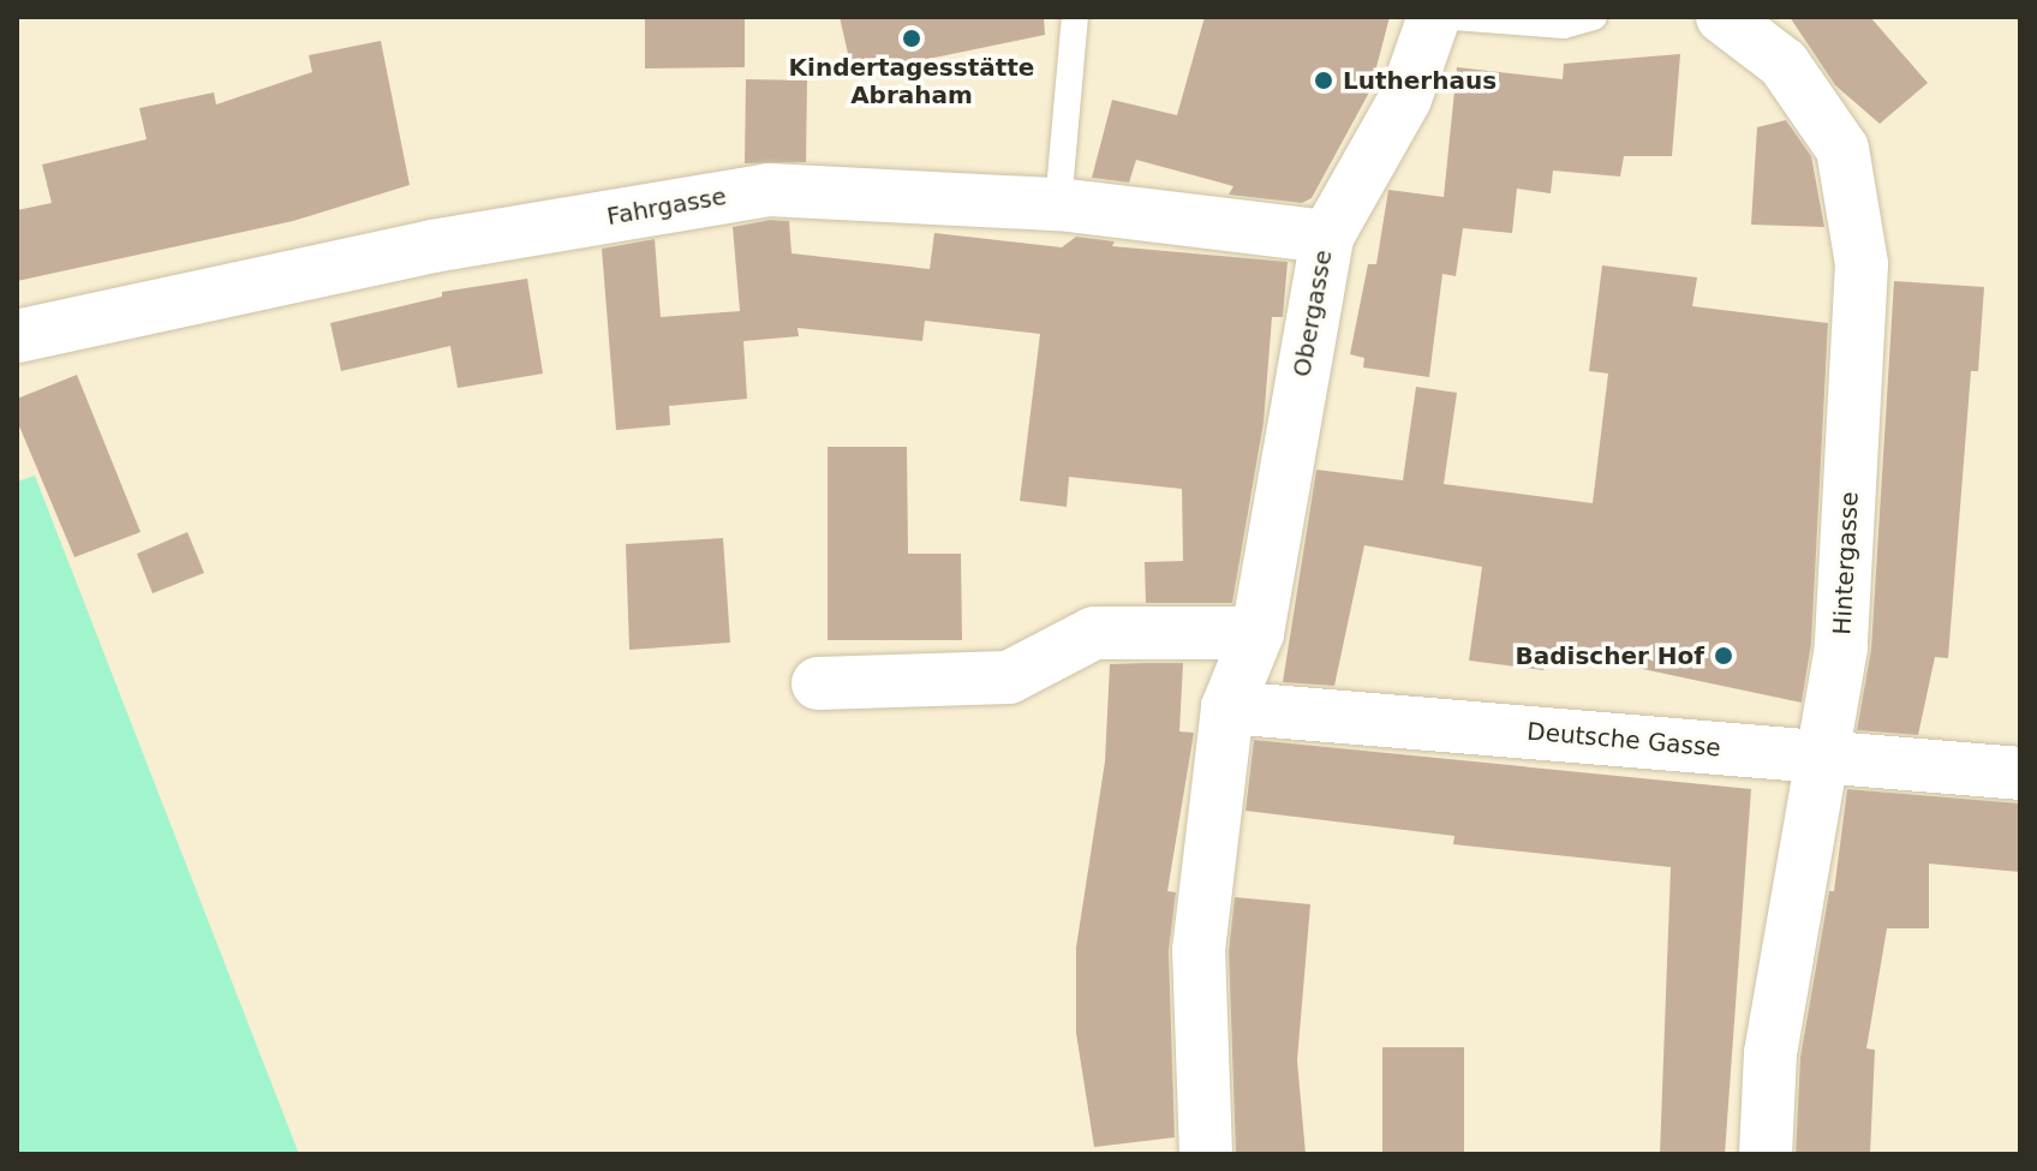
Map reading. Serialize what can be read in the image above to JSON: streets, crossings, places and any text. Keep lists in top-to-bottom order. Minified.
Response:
{"streets":{"street":["Fahrgasse","Obergasse","Hintergasse","Deutsche Gasse"]},"crossings":[["Fahrgasse","Obergasse"],["Obergasse","Deutsche Gasse"],["Hintergasse","Deutsche Gasse"]],"places":["Kindertagesstätte Abraham","Lutherhaus","Badischer Hof"]}
